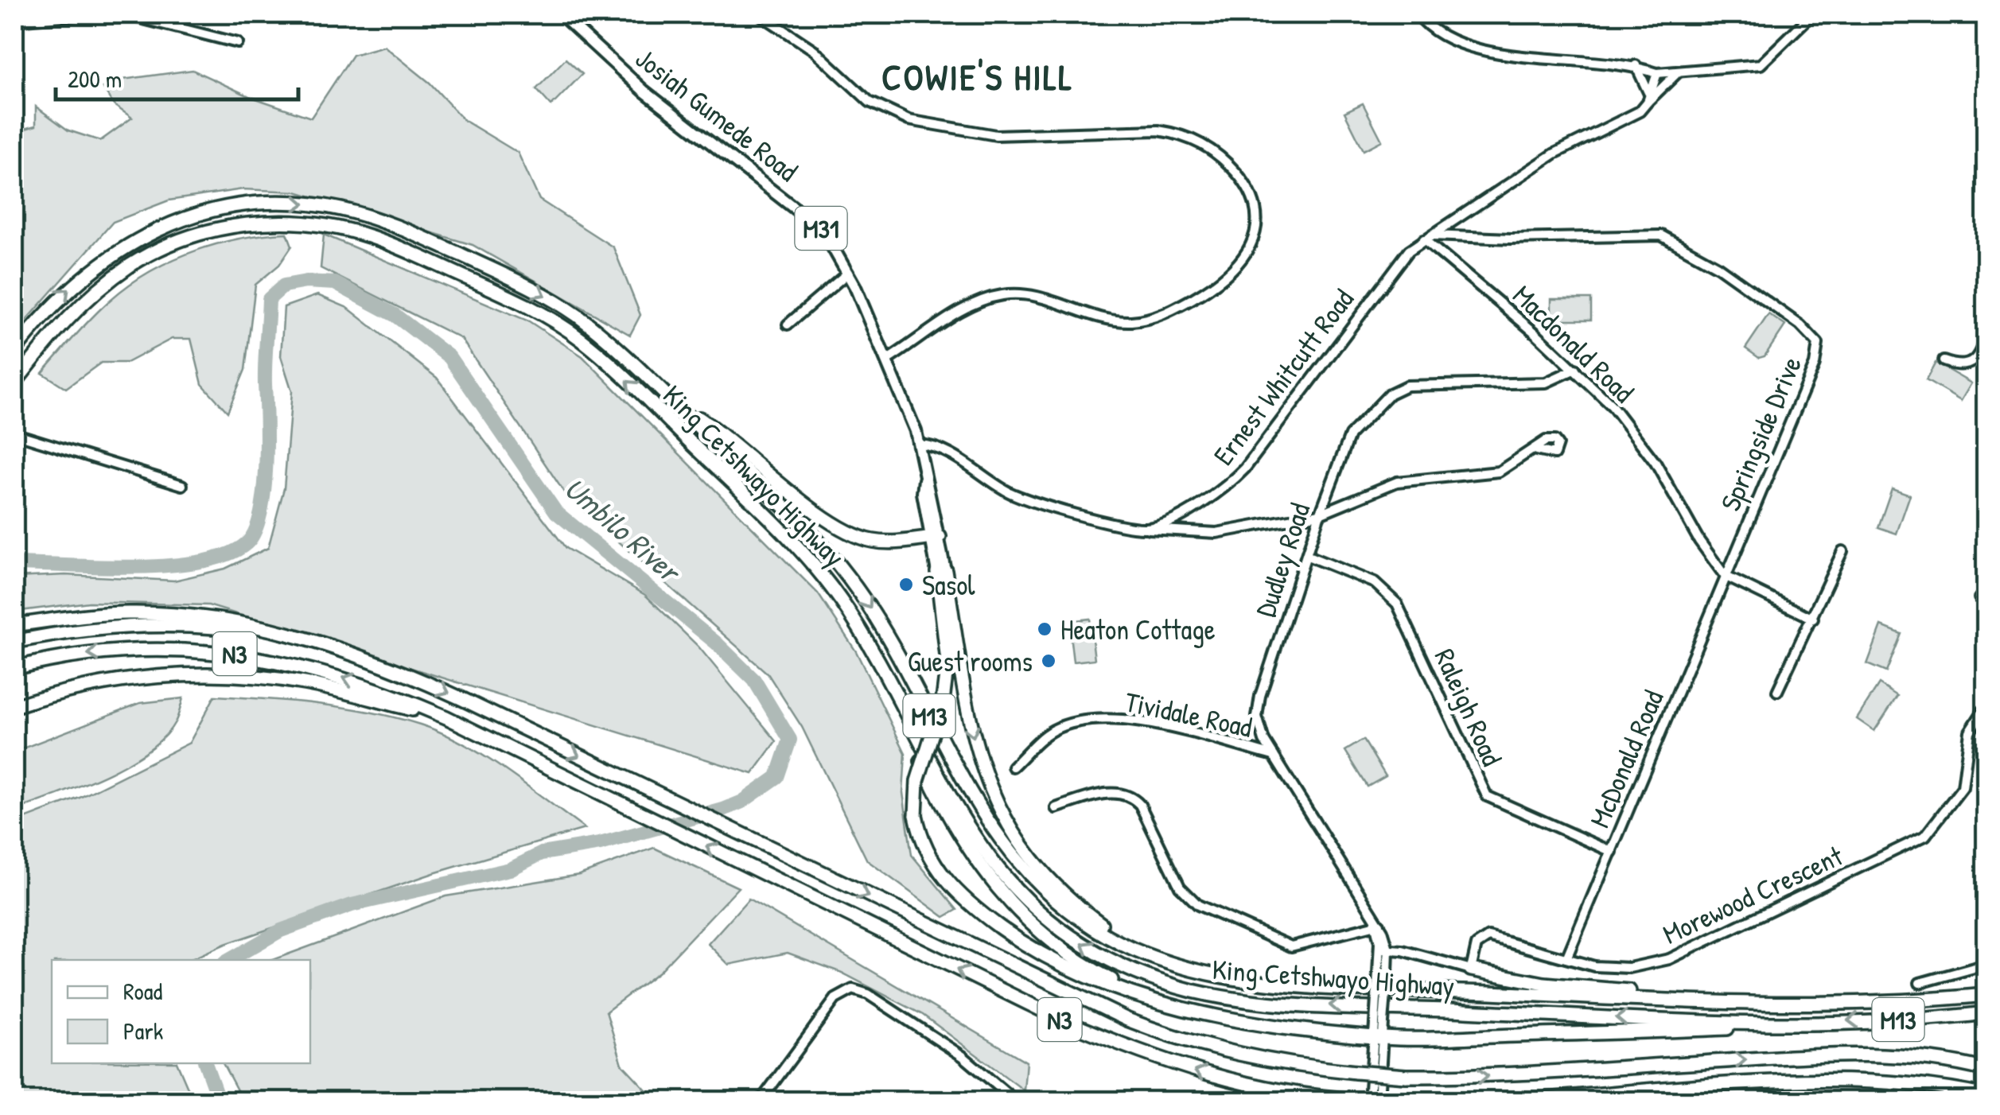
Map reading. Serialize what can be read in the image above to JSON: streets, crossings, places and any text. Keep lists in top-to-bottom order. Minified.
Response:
{"streets":{"highway":["King Cetshwayo Highway","N3","M13"],"main road":["Josiah Gumede Road","M31"],"street":["Macdonald Road","Ernest Whitcutt Road","Springside Drive","Dudley Road","Raleigh Road","Tividale Road","McDonald Road","Morewood Crescent"]},"crossings":[["Macdonald Road","Ernest Whitcutt Road"],["Macdonald Road","Springside Drive"],["Macdonald Road","Dudley Road"],["Macdonald Road","McDonald Road"],["Ernest Whitcutt Road","Springside Drive"],["Springside Drive","McDonald Road"],["Dudley Road","N3"],["Dudley Road","Raleigh Road"],["Dudley Road","Tividale Road"],["Raleigh Road","McDonald Road"],["McDonald Road","Morewood Crescent"]],"districts":["COWIE'S HILL"],"water":["Umbilo River"],"places":["Sasol","Heaton Cottage","Guest rooms"],"legend":["Road","Park"],"scale_bar":"200 m"}
